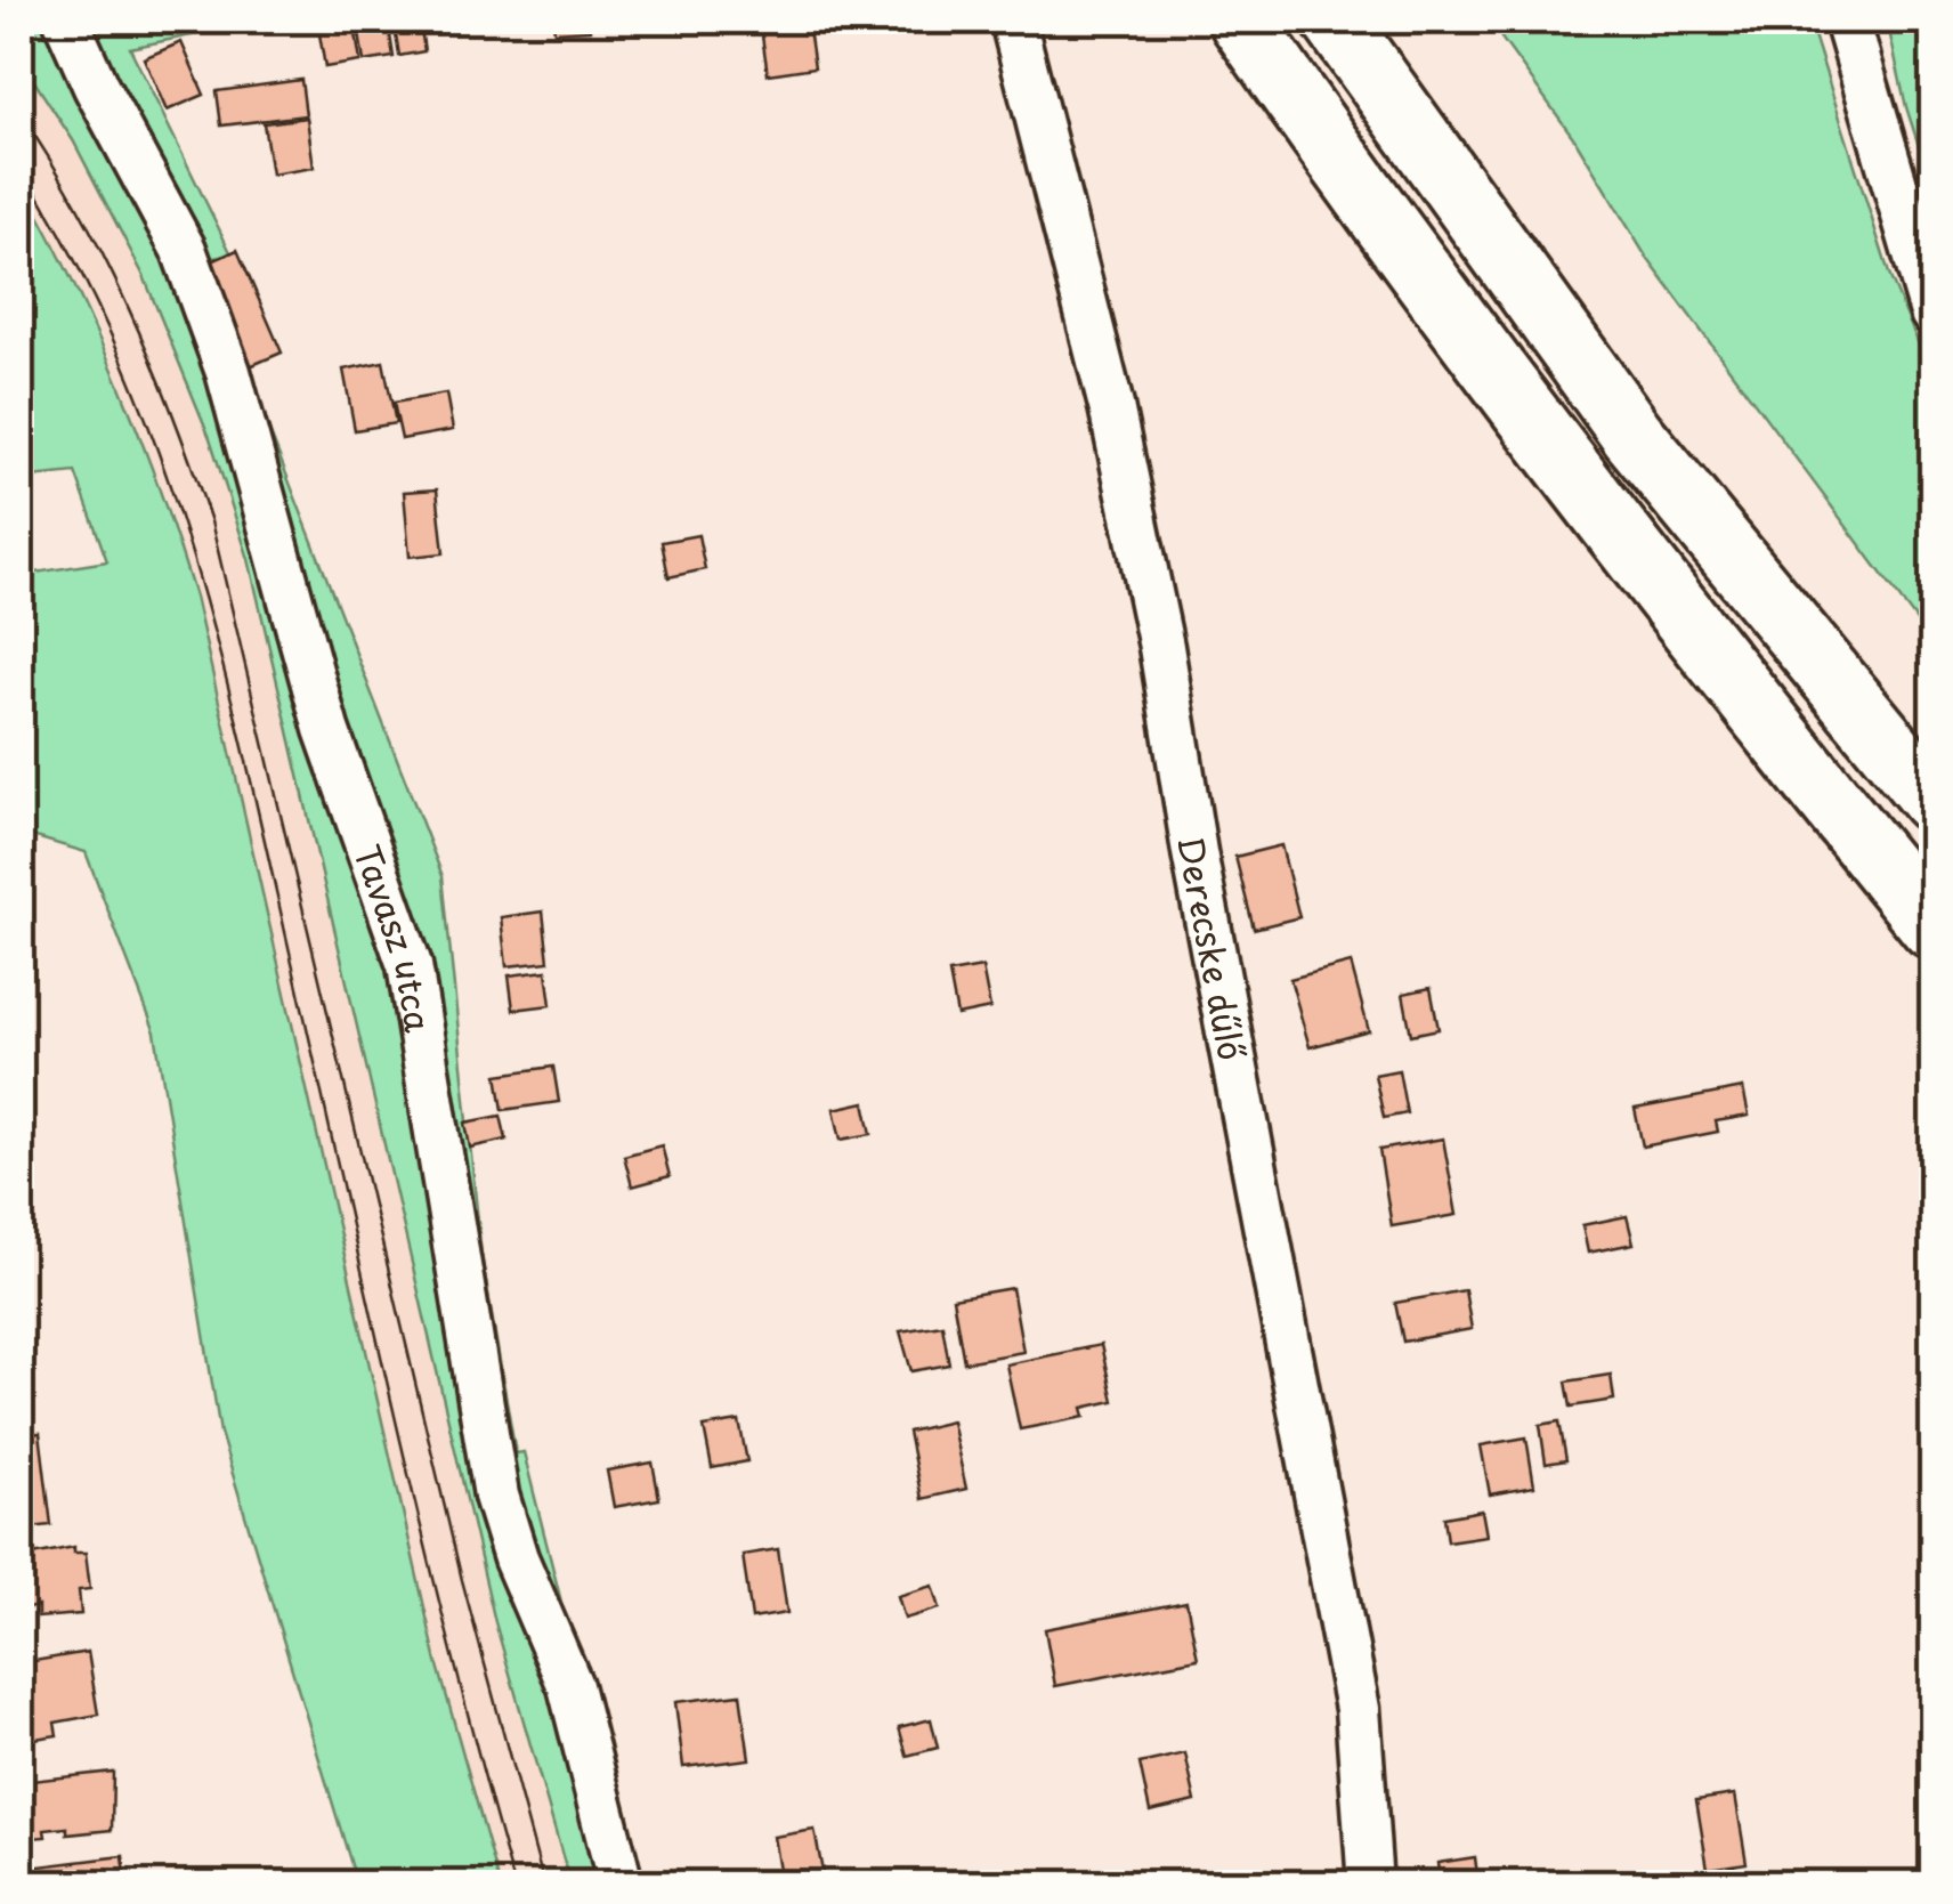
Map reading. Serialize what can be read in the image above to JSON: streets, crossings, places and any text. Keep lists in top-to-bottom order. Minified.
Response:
{"streets":{"street":["Tavasz utca","Derecske dűlő"]}}
